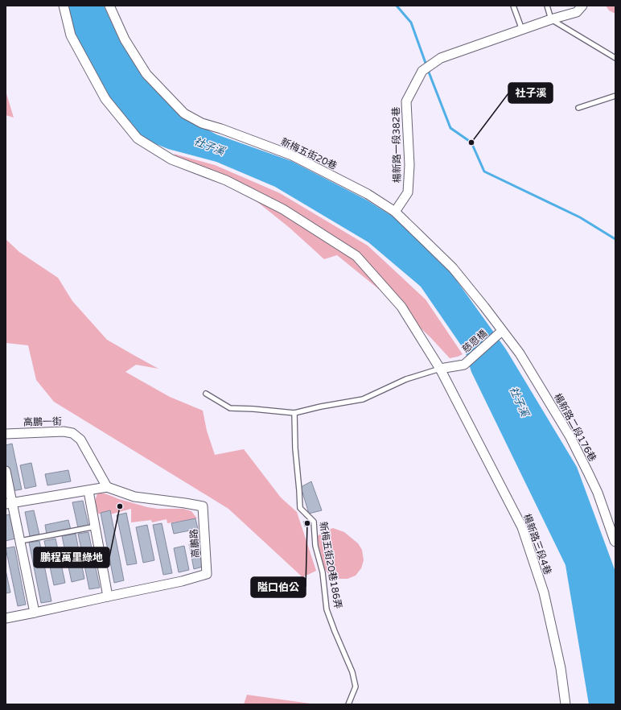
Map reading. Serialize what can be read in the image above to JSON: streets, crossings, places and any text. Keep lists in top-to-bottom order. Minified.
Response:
{"streets":{"street":["楊新路一段382巷","新梅五街20巷","慈恩橋","高鵬一街","楊新路二段176巷","高鵬路","楊新路三段4巷"],"lane":["新梅五街20巷186弄"]},"crossings":[["楊新路一段382巷","新梅五街20巷"],["新梅五街20巷","慈恩橋"],["新梅五街20巷","楊新路二段176巷"],["慈恩橋","楊新路二段176巷"],["慈恩橋","楊新路三段4巷"],["高鵬一街","高鵬路"]],"water":["社子溪"],"places":["社子溪","鵬程萬里綠地","隘口伯公"]}
